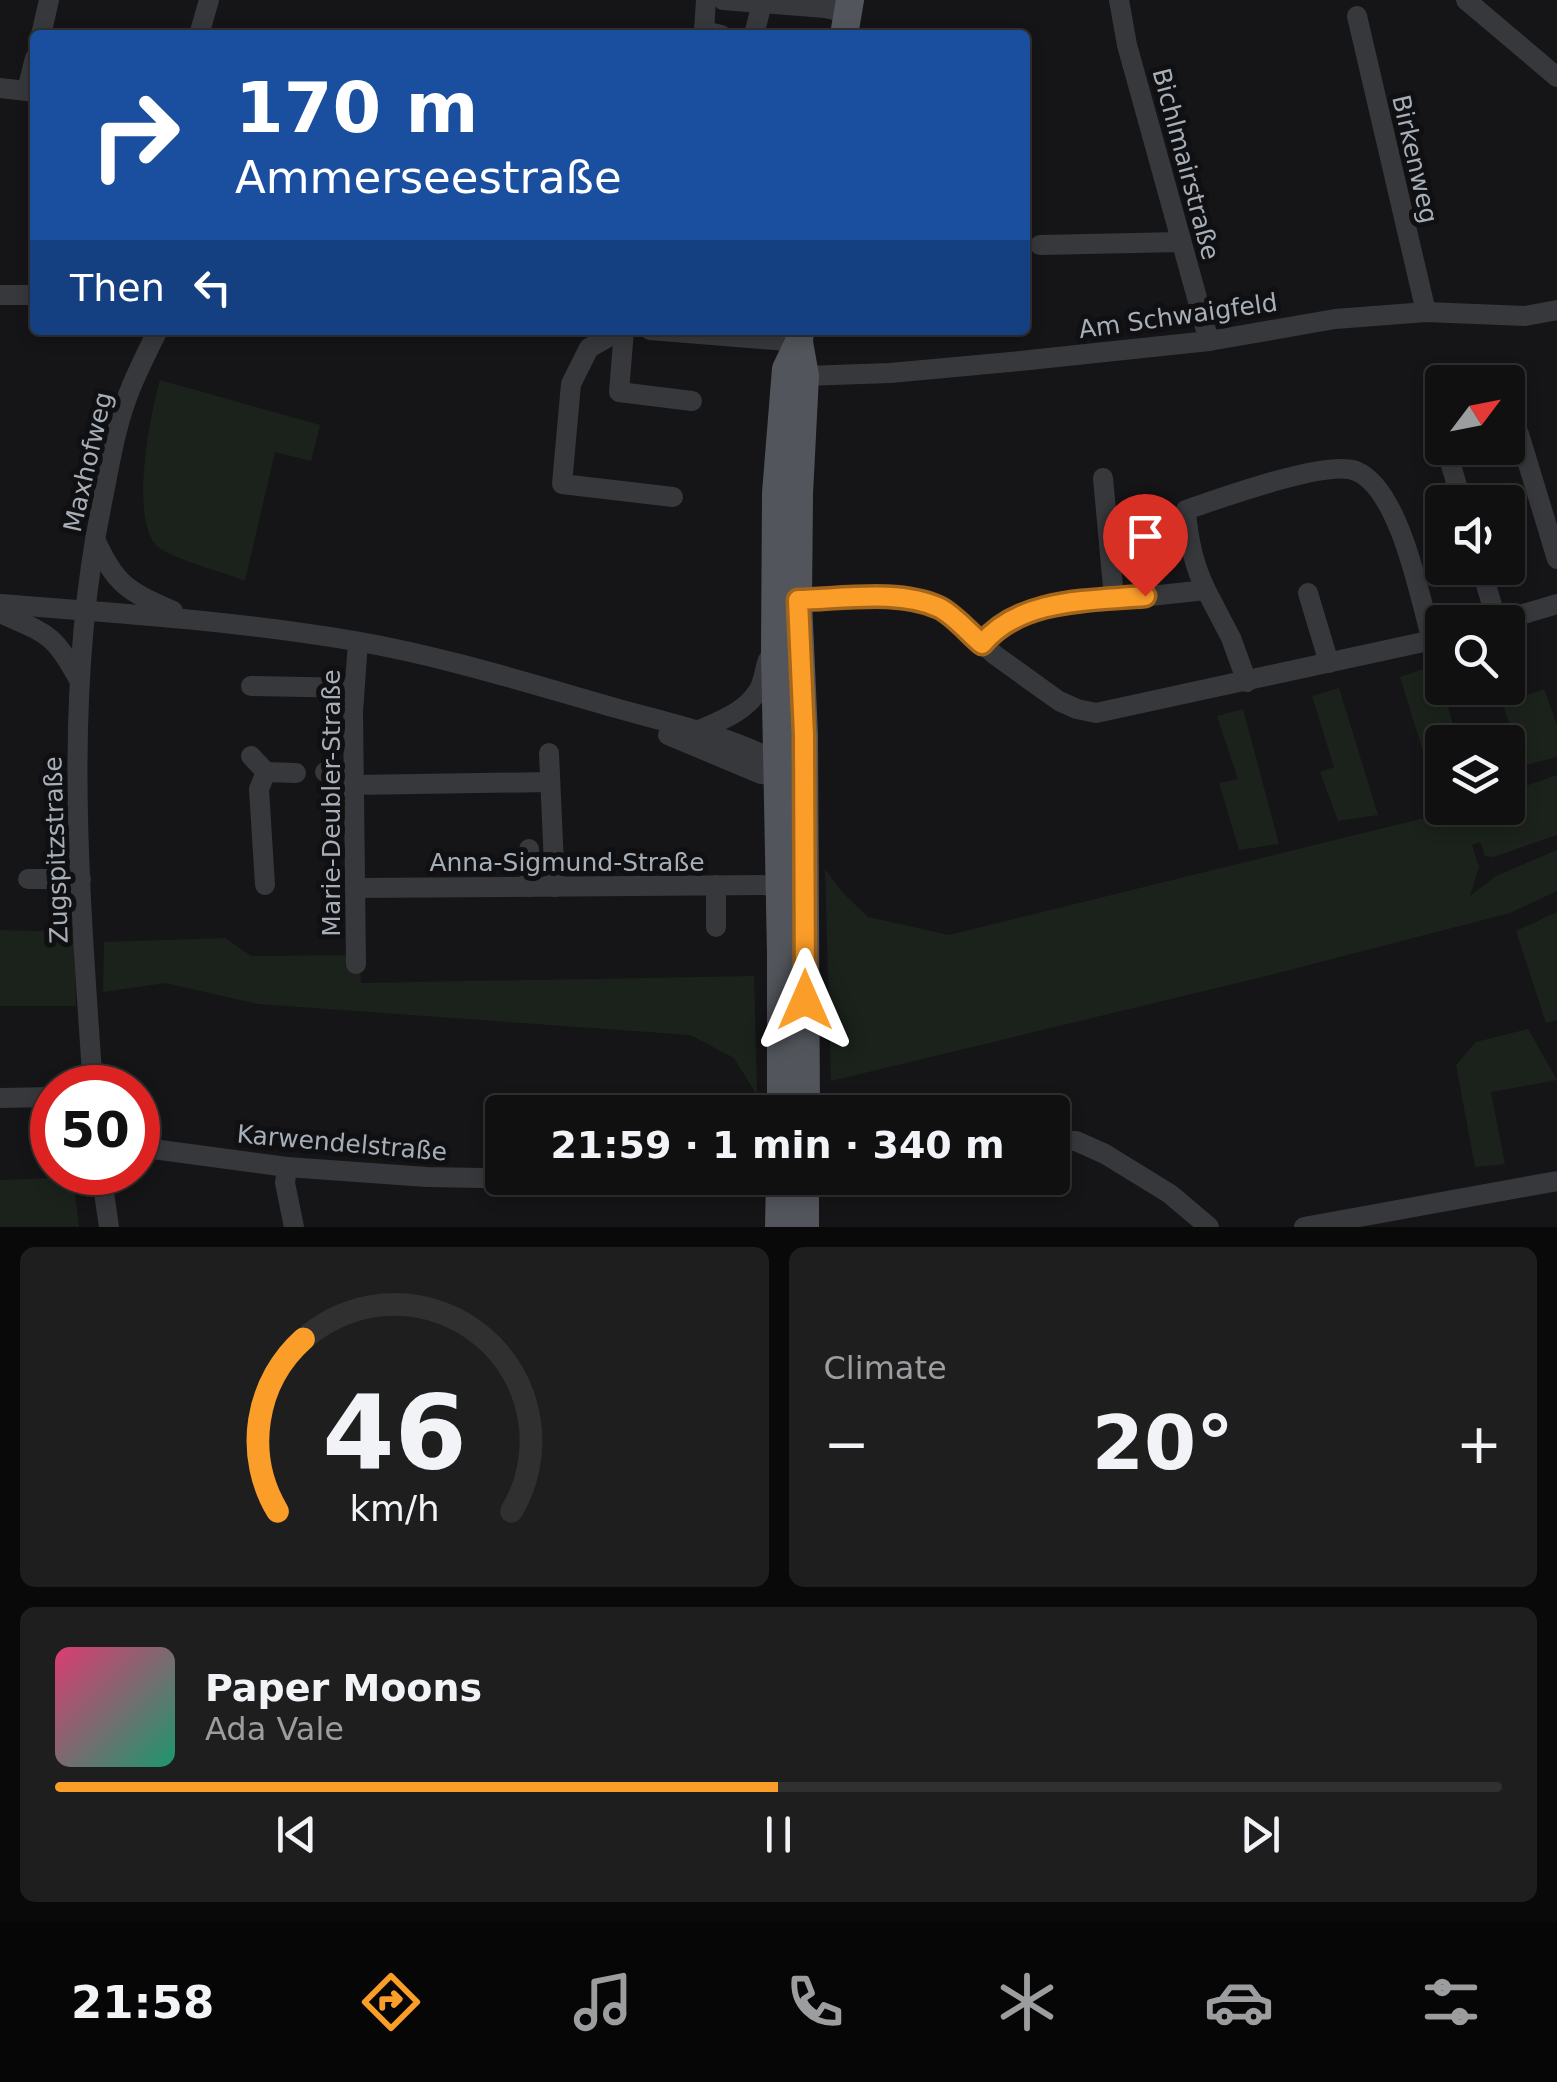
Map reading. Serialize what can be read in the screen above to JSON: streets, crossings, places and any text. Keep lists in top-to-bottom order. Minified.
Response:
{"streets":{"street":["Birkenweg","Bichlmairstraße","Am Schwaigfeld","Maxhofweg","Marie-Deubler-Straße","Zugspitzstraße","Anna-Sigmund-Straße","Karwendelstraße"]},"crossings":[["Birkenweg","Am Schwaigfeld"],["Bichlmairstraße","Am Schwaigfeld"],["Maxhofweg","Zugspitzstraße"],["Marie-Deubler-Straße","Anna-Sigmund-Straße"]],"north":"top right","page":{"turn":["170 m","Ammerseestraße"],"then":"Then","limit":"50","trip":"21:59 · 1 min · 340 m","tile":"Climate","heat":["−","20°","+"],"song":["Paper Moons","Ada Vale"],"tabs":"21:58","gauge":["46","km/h"]}}
